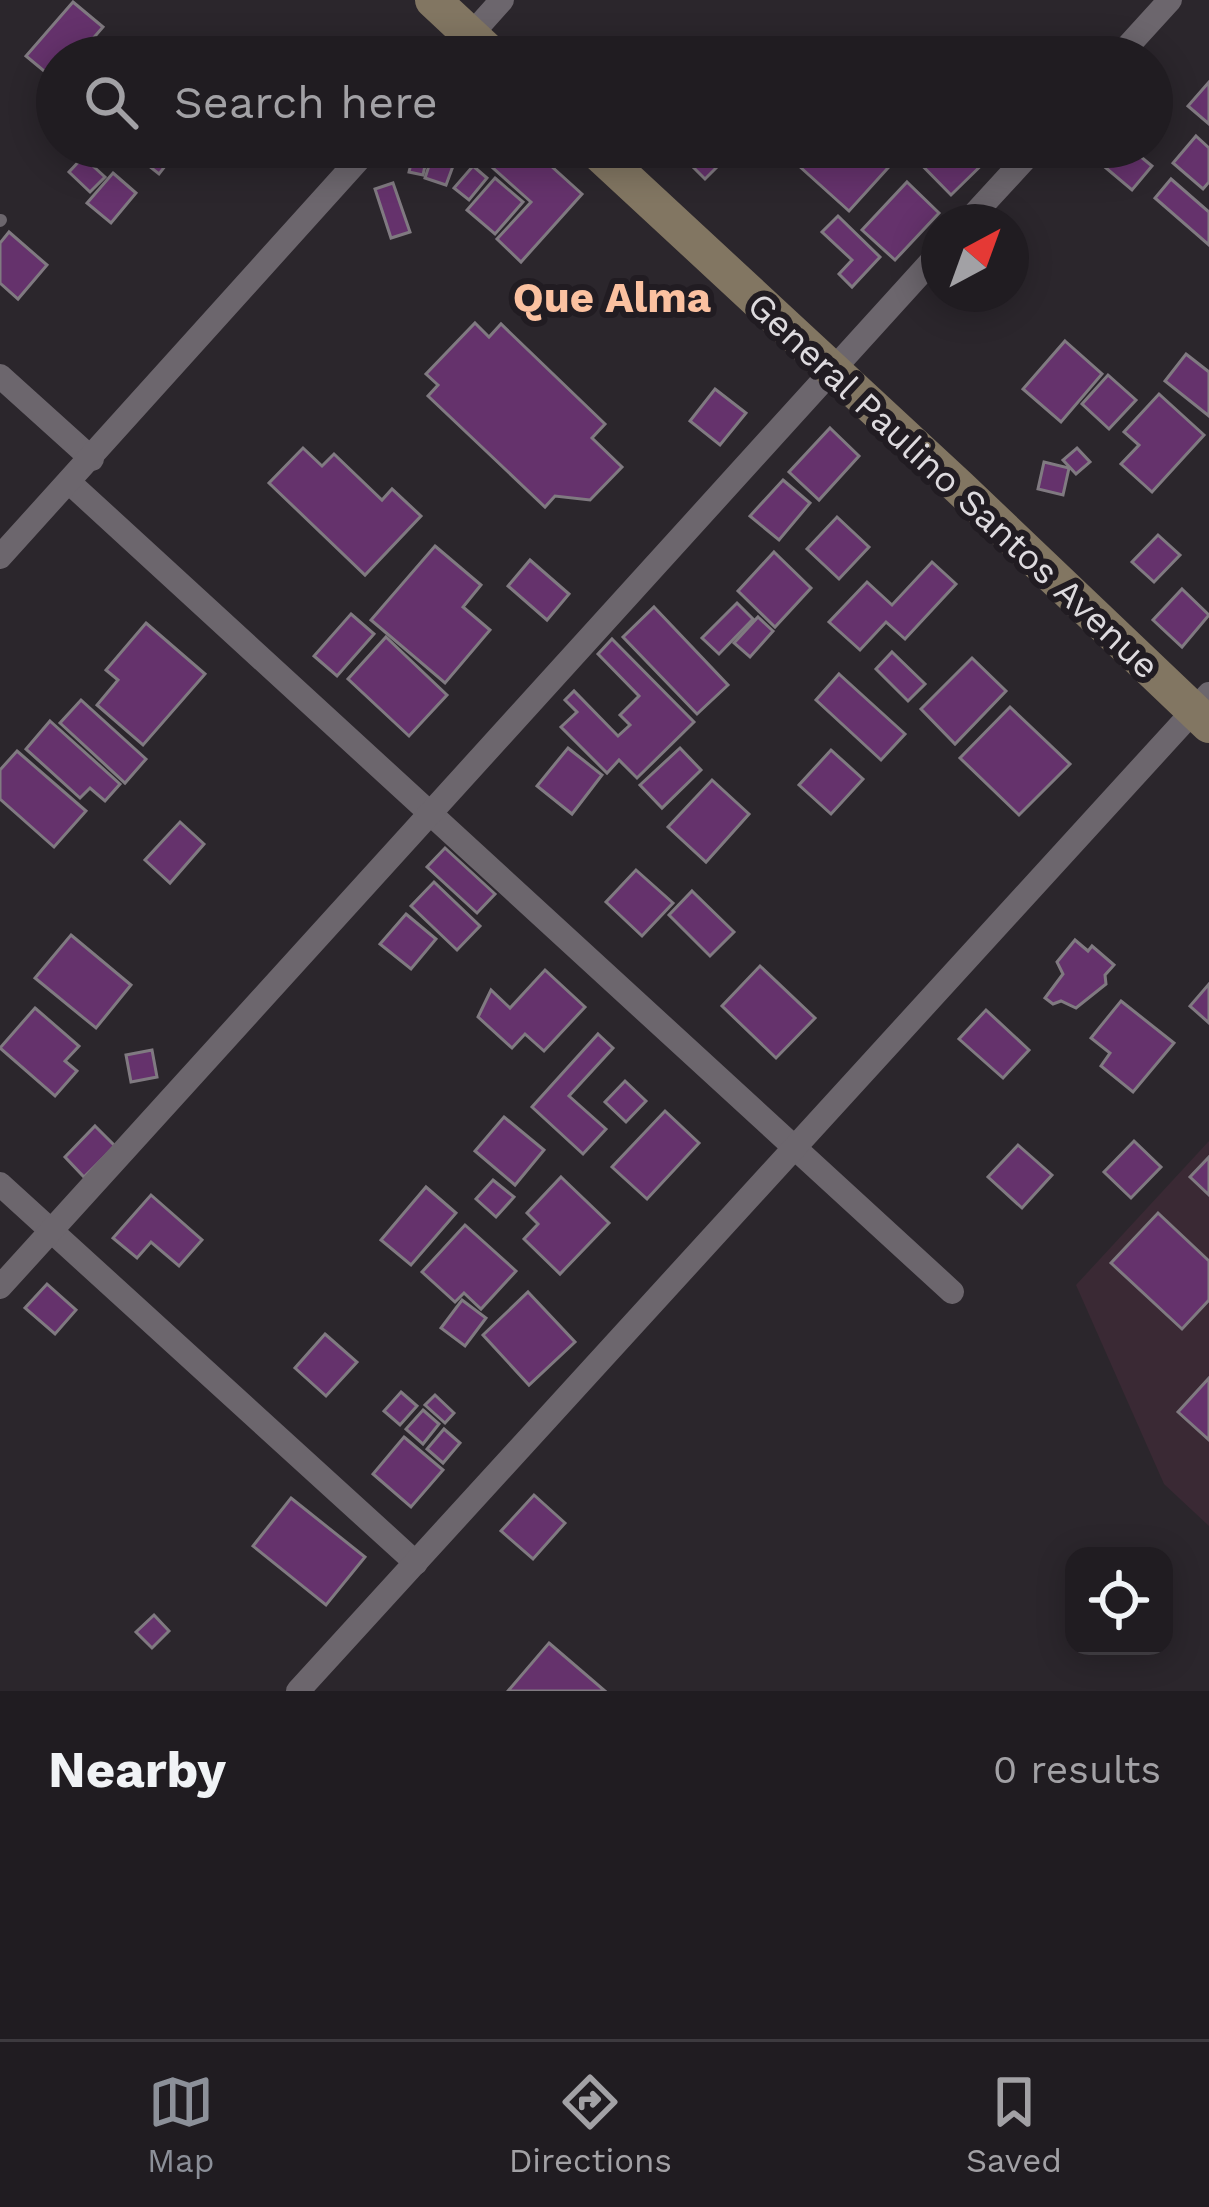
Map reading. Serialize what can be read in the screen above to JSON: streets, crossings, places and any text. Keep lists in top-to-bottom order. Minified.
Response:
{"streets":{"main road":["General Paulino Santos Avenue"]},"districts":["Que Alma"],"north":"top right","page":{"search":"Search here","heading":["Nearby","0 results"],"nav":["Map","Directions","Saved"]}}
